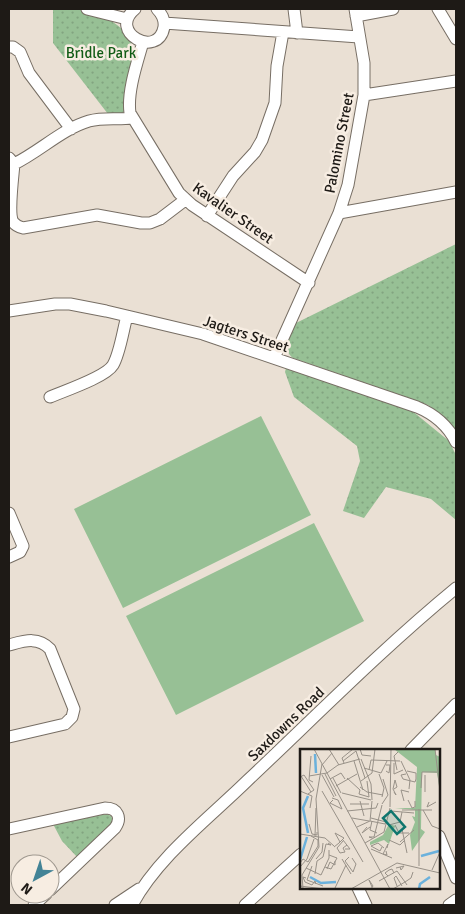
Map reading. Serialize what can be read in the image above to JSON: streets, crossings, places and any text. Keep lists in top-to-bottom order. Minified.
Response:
{"streets":{"street":["Palomino Street","Kavalier Street","Jagters Street","Saxdowns Road"]},"crossings":[["Palomino Street","Kavalier Street"],["Palomino Street","Jagters Street"]],"parks":["Bridle Park"],"north":"bottom left"}
